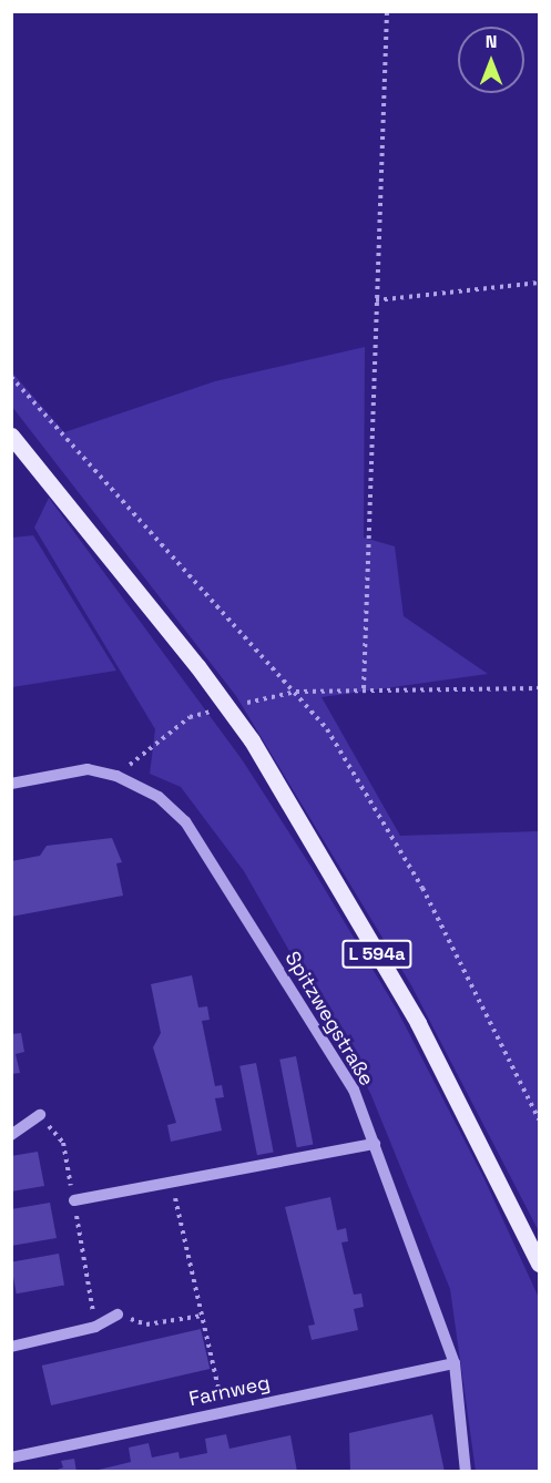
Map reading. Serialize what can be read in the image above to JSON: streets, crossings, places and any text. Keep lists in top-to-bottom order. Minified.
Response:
{"streets":{"main road":["L 594a"],"street":["Spitzwegstraße","Farnweg"]},"crossings":[["Spitzwegstraße","Farnweg"]],"north":"top"}
